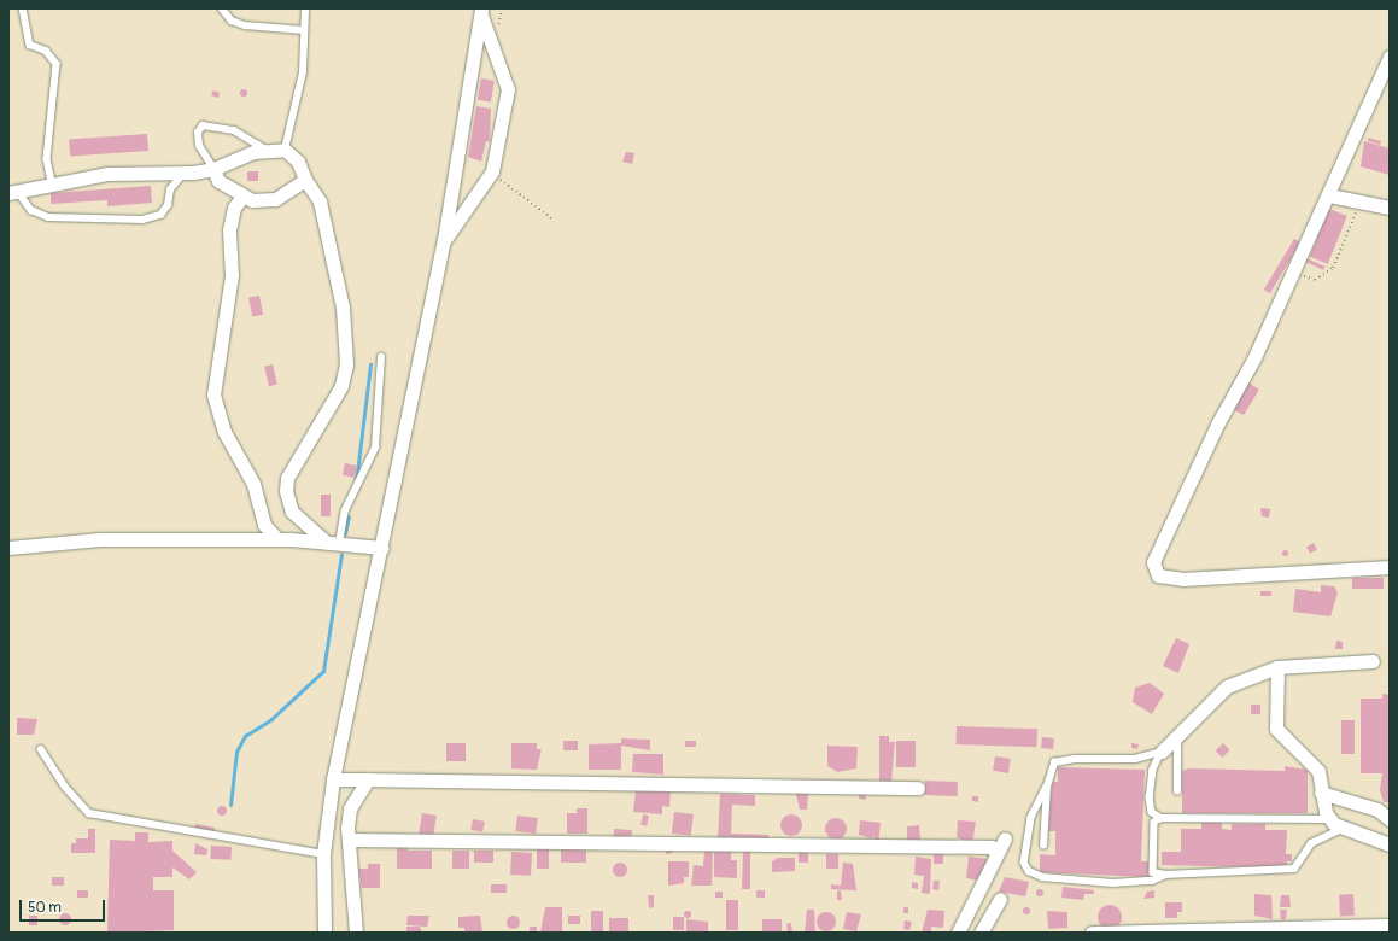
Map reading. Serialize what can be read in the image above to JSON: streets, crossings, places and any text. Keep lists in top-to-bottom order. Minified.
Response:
{"scale_bar":"50 m"}
